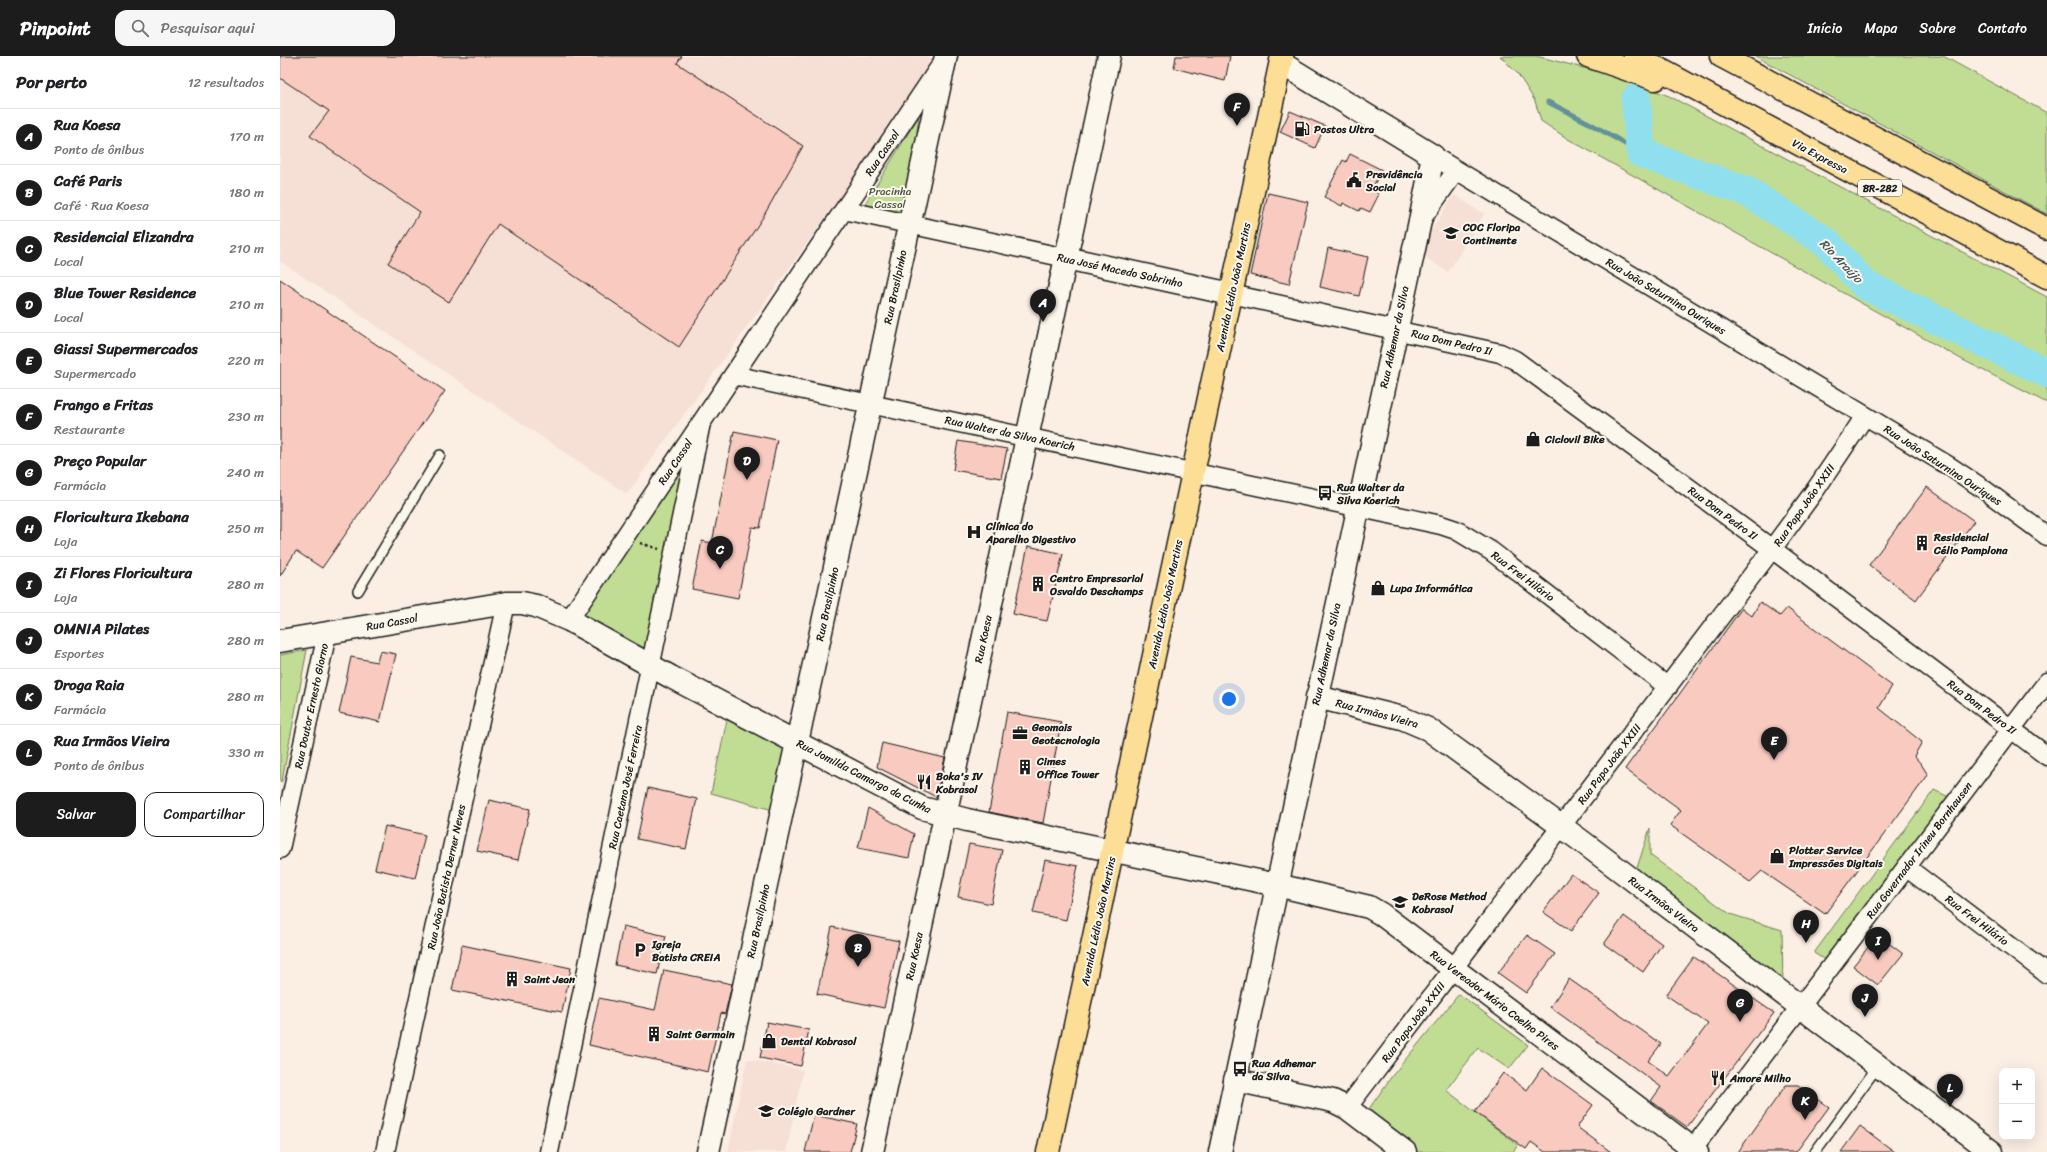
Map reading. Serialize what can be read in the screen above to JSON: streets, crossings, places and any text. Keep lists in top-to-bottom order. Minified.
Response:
{"streets":{"main road":["Via Expressa","BR-282","Avenida Lédio João Martins"],"street":["Rua Cassol","Rua José Macedo Sobrinho","Rua Brasilpinho","Rua João Saturnino Ouriques","Rua Adhemar da Silva","Rua Dom Pedro II","Rua Walter da Silva Koerich","Rua Papa João XXIII","Rua Frei Hilário","Rua Koesa","Rua Doutor Ernesto Giorno","Rua Irmãos Vieira","Rua Jomilda Camargo da Cunha","Rua Caetano José Ferreira","Rua Governador Irineu Bornhausen","Rua João Batista Derner Neves","Rua Vereador Mário Coelho Pires"]},"crossings":[["Rua Cassol","Rua José Macedo Sobrinho"],["Rua Cassol","Rua Brasilpinho"],["Rua Cassol","Rua Walter da Silva Koerich"],["Rua Cassol","Rua Doutor Ernesto Giorno"],["Rua Cassol","Rua Jomilda Camargo da Cunha"],["Rua Cassol","Rua Caetano José Ferreira"],["Rua Cassol","Rua João Batista Derner Neves"],["Rua José Macedo Sobrinho","Rua Brasilpinho"],["Rua José Macedo Sobrinho","Avenida Lédio João Martins"],["Rua José Macedo Sobrinho","Rua Adhemar da Silva"],["Rua José Macedo Sobrinho","Rua Dom Pedro II"],["Rua José Macedo Sobrinho","Rua Koesa"],["Rua Brasilpinho","Rua Walter da Silva Koerich"],["Rua Brasilpinho","Rua Jomilda Camargo da Cunha"],["Avenida Lédio João Martins","Rua João Saturnino Ouriques"],["Avenida Lédio João Martins","Rua Walter da Silva Koerich"],["Avenida Lédio João Martins","Rua Jomilda Camargo da Cunha"],["Rua João Saturnino Ouriques","Rua Adhemar da Silva"],["Rua João Saturnino Ouriques","Rua Papa João XXIII"],["Rua Adhemar da Silva","Rua Dom Pedro II"],["Rua Adhemar da Silva","Rua Walter da Silva Koerich"],["Rua Adhemar da Silva","Rua Frei Hilário"],["Rua Adhemar da Silva","Rua Irmãos Vieira"],["Rua Adhemar da Silva","Rua Jomilda Camargo da Cunha"],["Rua Adhemar da Silva","Rua Vereador Mário Coelho Pires"],["Rua Dom Pedro II","Rua Papa João XXIII"],["Rua Dom Pedro II","Rua Governador Irineu Bornhausen"],["Rua Walter da Silva Koerich","Rua Frei Hilário"],["Rua Walter da Silva Koerich","Rua Koesa"],["Rua Papa João XXIII","Rua Frei Hilário"],["Rua Papa João XXIII","Rua Irmãos Vieira"],["Rua Papa João XXIII","Rua Vereador Mário Coelho Pires"],["Rua Frei Hilário","Rua Governador Irineu Bornhausen"],["Rua Koesa","Rua Jomilda Camargo da Cunha"],["Rua Irmãos Vieira","Rua Governador Irineu Bornhausen"],["Rua Jomilda Camargo da Cunha","Rua Caetano José Ferreira"],["Rua Jomilda Camargo da Cunha","Rua Vereador Mário Coelho Pires"],["Rua Governador Irineu Bornhausen","Rua Vereador Mário Coelho Pires"]],"water":["Rio Araújo"],"parks":["Pracinha Cassol"],"places":{"fuel station":["Postos Ultra"],"public building":["Previdência Social"],"school or university":["COC Floripa Continente","DeRose Method Kobrasol","Colégio Gardner"],"shop":["Ciclovil Bike","Lupa Informática","Plotter Service Impressões Digitais","Dental Kobrasol"],"bus stop":["Rua Walter da Silva Koerich","Rua Adhemar da Silva"],"hospital":["Clínica do Aparelho Digestivo"],"building":["Residencial Célio Pamplona","Centro Empresarial Osvaldo Deschamps","Cimes Office Tower","Saint Jean","Saint Germain"],"office":["Geomais Geotecnologia"],"restaurant":["Boka's IV Kobrasol","Amore Milho"],"parking":["Igreja Batista CREIA"]},"page":{"header":"Pinpoint","search":"Pesquisar aqui","nav":["Início","Mapa","Sobre","Contato"],"heading":["Por perto","12 resultados"],"pins":["F","A","D","C","E","H","I","B","J","G","L","K"],"list":[{"mark":"A","name":"Rua Koesa","note":"Ponto de ônibus","value":"170 m"},{"mark":"B","name":"Café Paris","note":"Café · Rua Koesa","value":"180 m"},{"mark":"C","name":"Residencial Elizandra","note":"Local","value":"210 m"},{"mark":"D","name":"Blue Tower Residence","note":"Local","value":"210 m"},{"mark":"E","name":"Giassi Supermercados","note":"Supermercado","value":"220 m"},{"mark":"F","name":"Frango e Fritas","note":"Restaurante","value":"230 m"},{"mark":"G","name":"Preço Popular","note":"Farmácia","value":"240 m"},{"mark":"H","name":"Floricultura Ikebana","note":"Loja","value":"250 m"},{"mark":"I","name":"Zi Flores Floricultura","note":"Loja","value":"280 m"},{"mark":"J","name":"OMNIA Pilates","note":"Esportes","value":"280 m"},{"mark":"K","name":"Droga Raia","note":"Farmácia","value":"280 m"},{"mark":"L","name":"Rua Irmãos Vieira","note":"Ponto de ônibus","value":"330 m"}],"buttons":["Salvar","Compartilhar"],"map_buttons":["+","−"]}}
